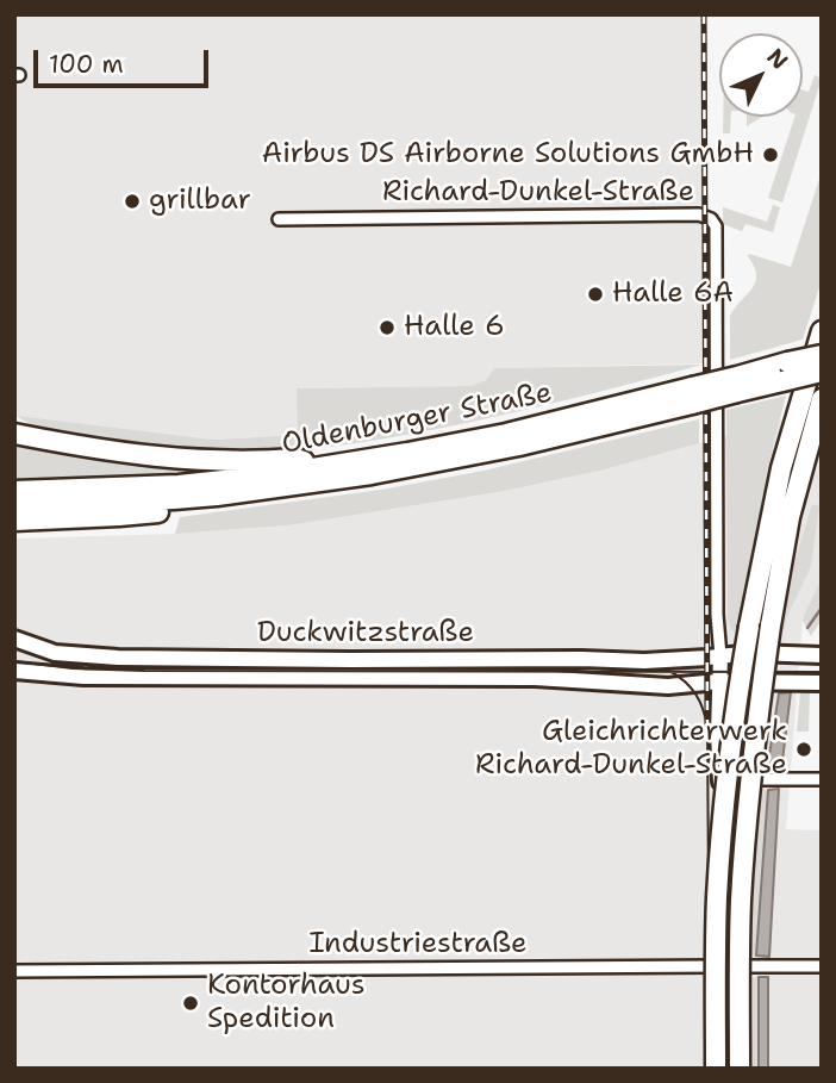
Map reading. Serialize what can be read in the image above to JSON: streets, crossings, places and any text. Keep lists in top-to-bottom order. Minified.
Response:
{"streets":{"highway":["Oldenburger Straße"],"main road":["Duckwitzstraße"],"street":["Richard-Dunkel-Straße","Industriestraße"]},"crossings":[["Richard-Dunkel-Straße","Duckwitzstraße"]],"places":["Airbus DS Airborne Solutions GmbH","grillbar","Halle 6A","Halle 6","Gleichrichterwerk Richard-Dunkel-Straße","Kontorhaus Spedition"],"scale_bar":"100 m","north":"top right"}
